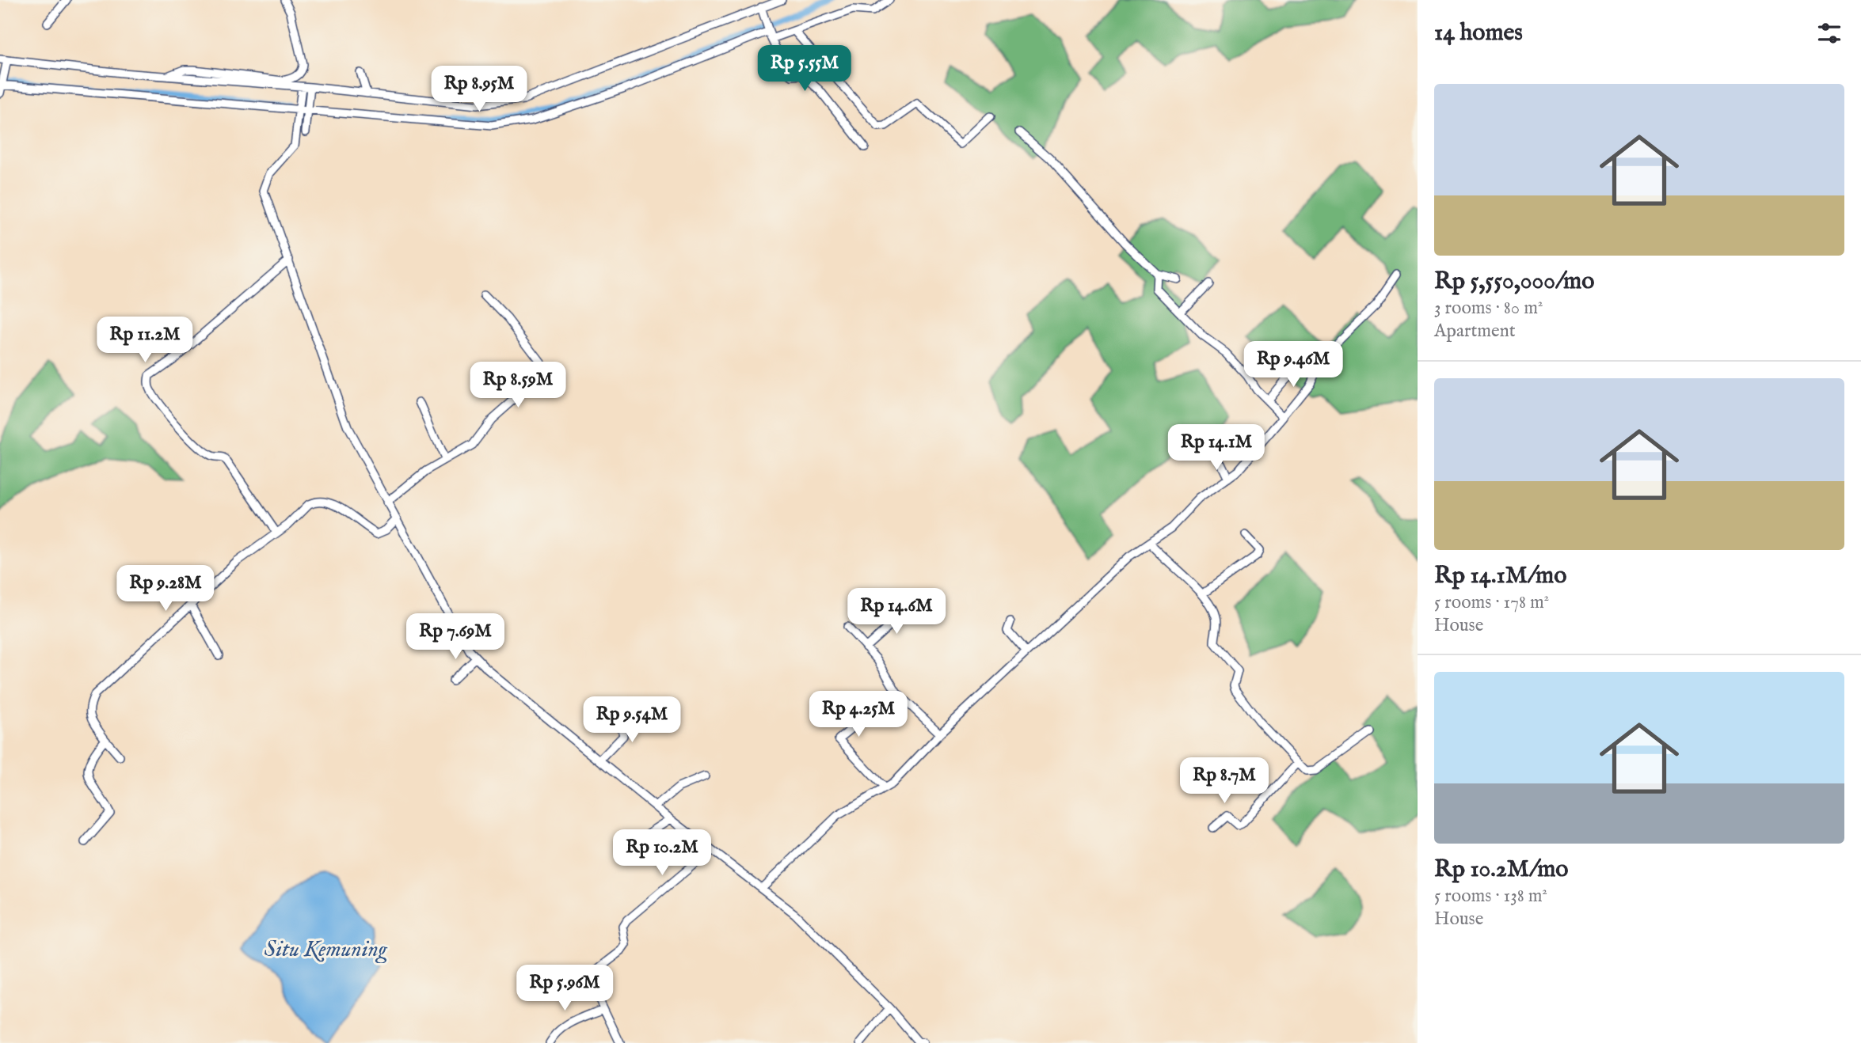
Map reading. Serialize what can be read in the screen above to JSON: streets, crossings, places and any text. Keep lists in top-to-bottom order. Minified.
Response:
{"water":["Situ Kemuning"],"page":{"heading":"14 homes","price":["Rp 5.55M","Rp 8.95M","Rp 11.2M","Rp 9.46M","Rp 8.59M","Rp 14.1M","Rp 9.28M","Rp 14.6M","Rp 7.69M","Rp 4.25M","Rp 9.54M","Rp 8.7M","Rp 10.2M","Rp 5.96M"],"list":[{"name":"Rp 5,550,000/mo","note":"3 rooms · 80 m² · Apartment"},{"name":"Rp 14.1M/mo","note":"5 rooms · 178 m² · House"},{"name":"Rp 10.2M/mo","note":"5 rooms · 138 m² · House"}]}}
